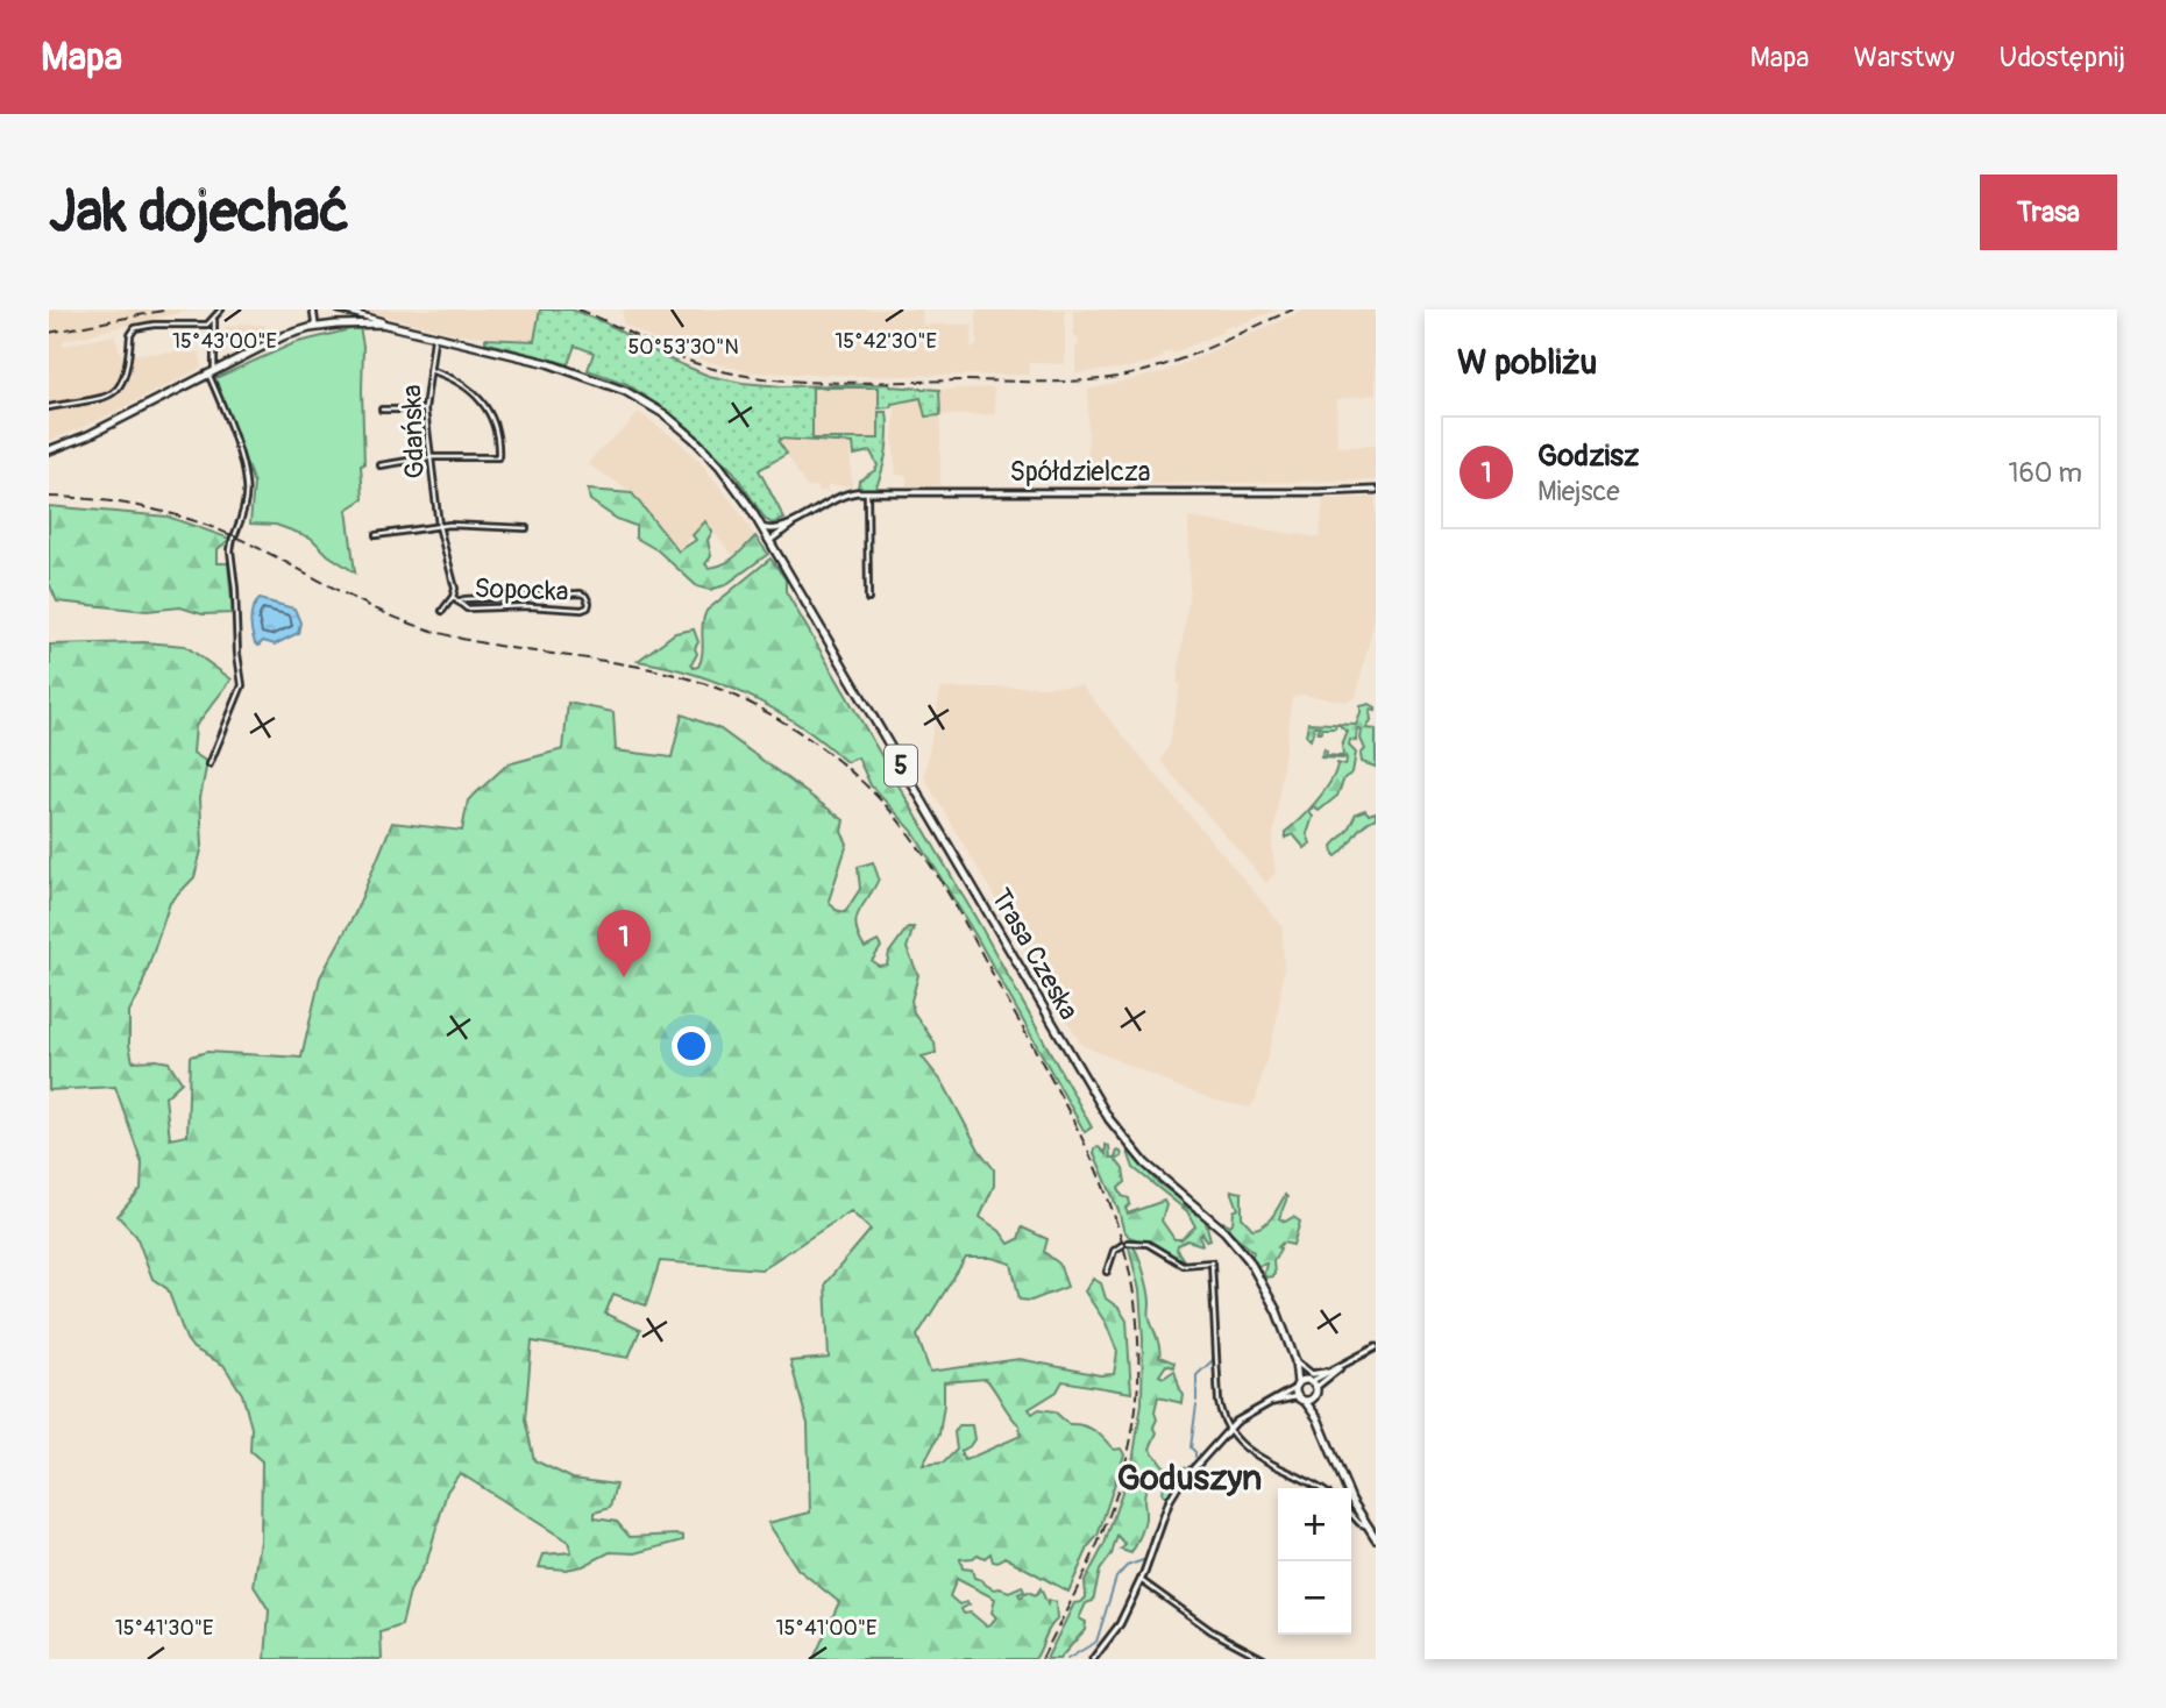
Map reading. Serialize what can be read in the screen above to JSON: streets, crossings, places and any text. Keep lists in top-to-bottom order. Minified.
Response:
{"streets":{"main road":["5","Trasa Czeska"],"street":["Gdańska","Spółdzielcza","Sopocka"]},"crossings":[["Gdańska","Sopocka"],["Gdańska","5"],["Spółdzielcza","5"],["Spółdzielcza","Trasa Czeska"],["5","Trasa Czeska"]],"districts":["Goduszyn"],"page":{"header":"Mapa","nav":["Mapa","Warstwy","Udostępnij"],"buttons":"Trasa","title":"Jak dojechać","heading":"W pobliżu","list":[{"mark":"1","name":"Godzisz","note":"Miejsce","value":"160 m"}],"pins":"1","map_buttons":["+","−"]},"coordinates":["15°43'00\"E","15°42'30\"E","50°53'30\"N","15°41'30\"E","15°41'00\"E"]}
